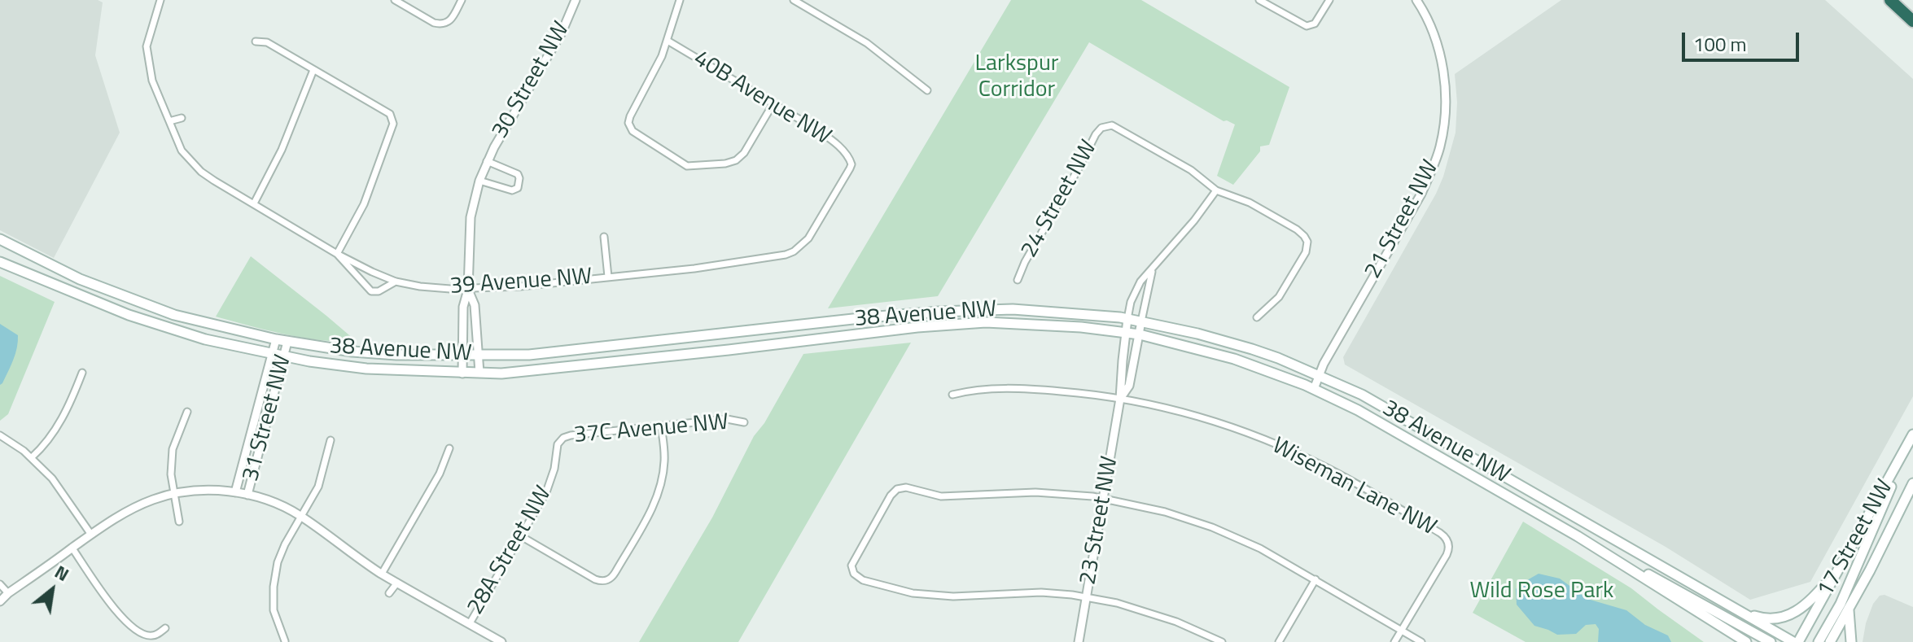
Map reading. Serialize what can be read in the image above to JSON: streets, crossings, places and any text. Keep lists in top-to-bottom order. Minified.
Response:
{"streets":{"main road":["38 Avenue NW","17 Street NW"],"street":["30 Street NW","40B Avenue NW","24 Street NW","21 Street NW","39 Avenue NW","31 Street NW","37C Avenue NW","Wiseman Lane NW","23 Street NW","28A Street NW"]},"crossings":[["30 Street NW","39 Avenue NW"],["30 Street NW","38 Avenue NW"],["40B Avenue NW","39 Avenue NW"],["24 Street NW","23 Street NW"],["21 Street NW","38 Avenue NW"],["38 Avenue NW","31 Street NW"],["38 Avenue NW","23 Street NW"],["37C Avenue NW","28A Street NW"],["Wiseman Lane NW","23 Street NW"]],"parks":["Larkspur Corridor","Wild Rose Park"],"scale_bar":"100 m","north":"top right"}
